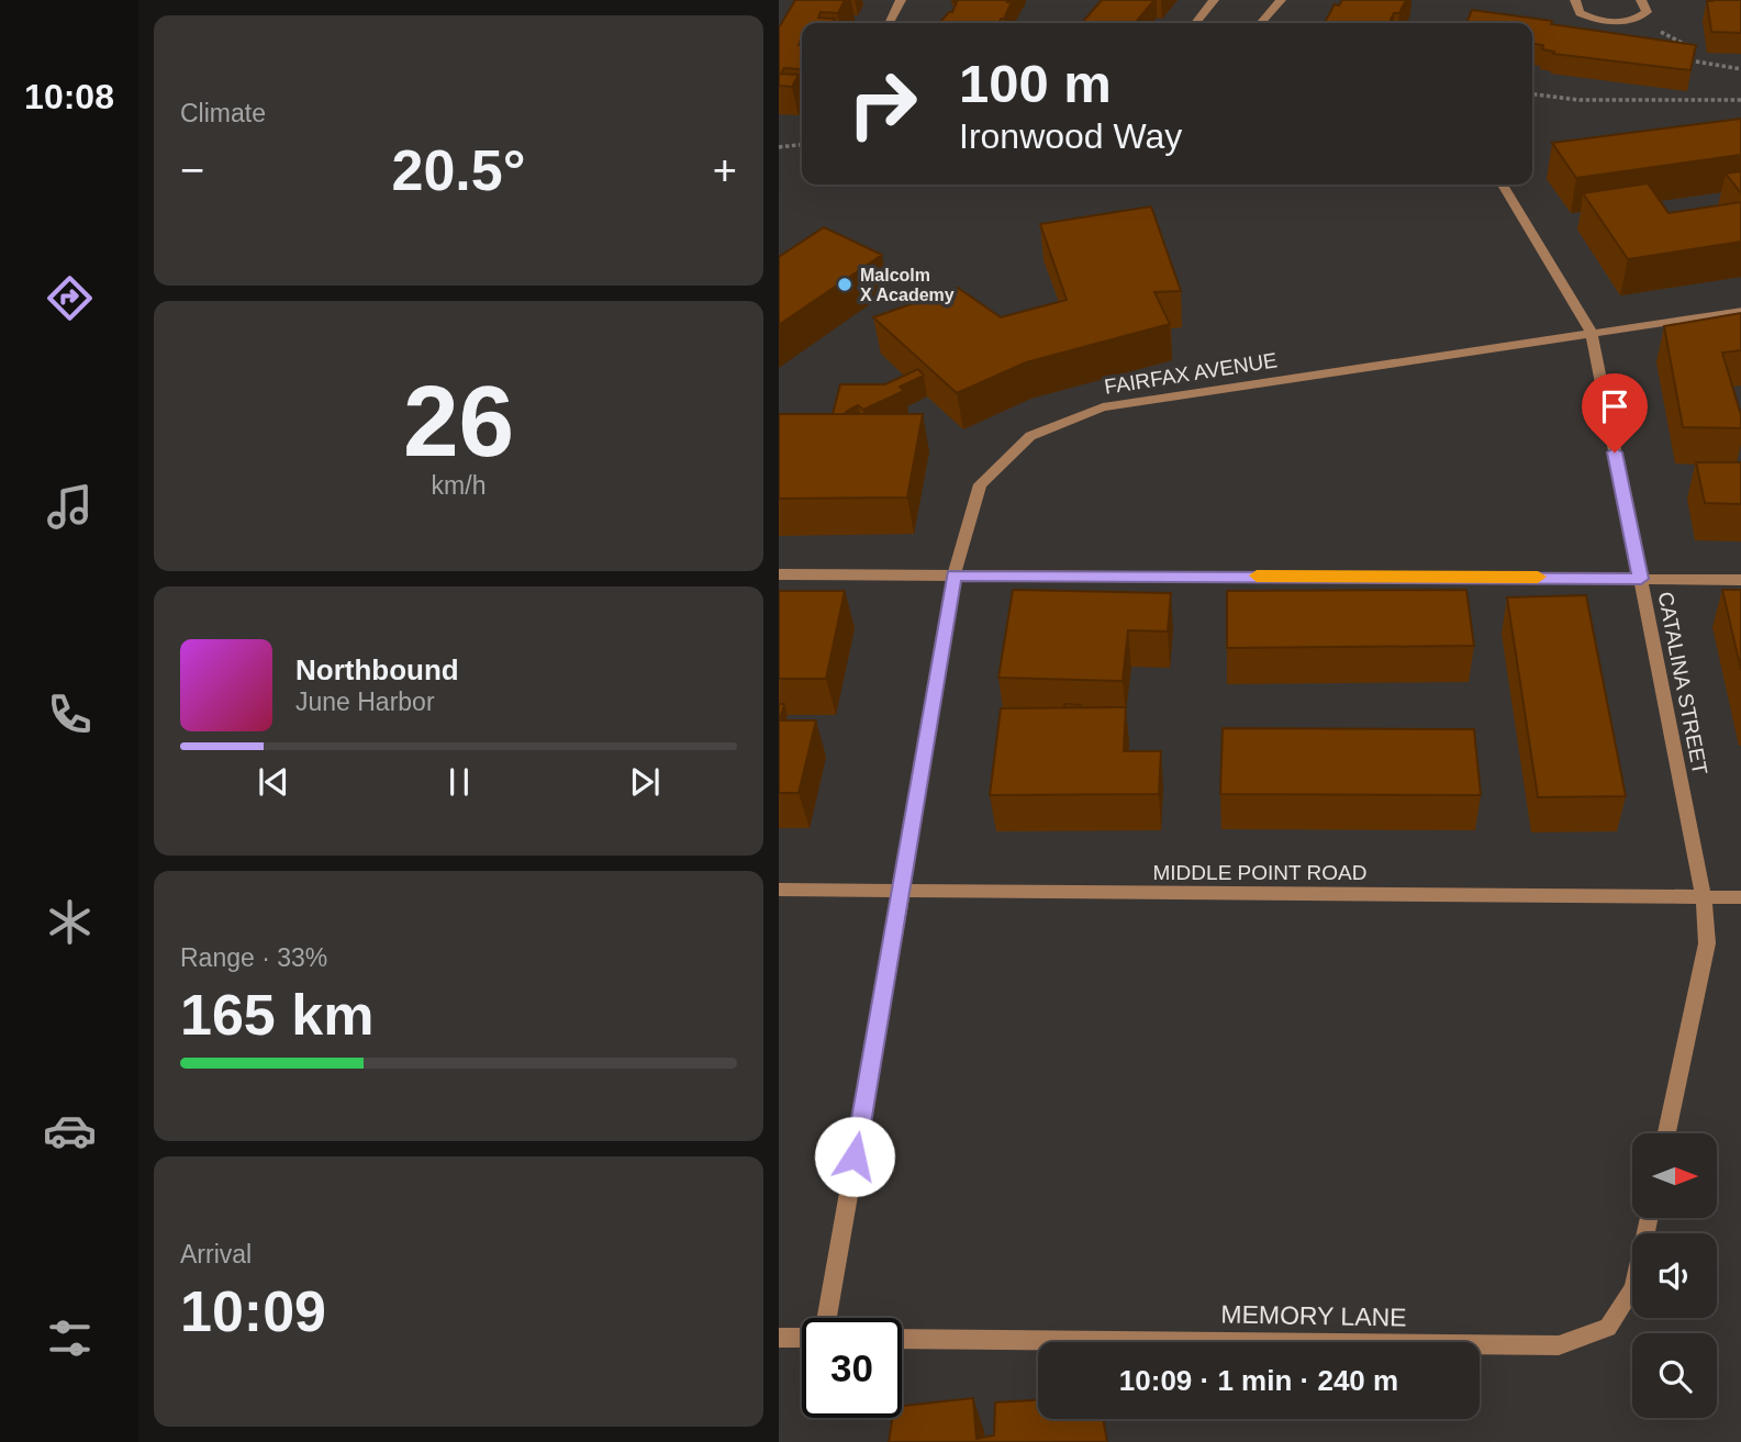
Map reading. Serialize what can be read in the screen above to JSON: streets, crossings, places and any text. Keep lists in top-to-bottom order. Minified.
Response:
{"streets":{"street":["FAIRFAX AVENUE","CATALINA STREET","MIDDLE POINT ROAD","MEMORY LANE"]},"crossings":[["FAIRFAX AVENUE","CATALINA STREET"],["FAIRFAX AVENUE","MIDDLE POINT ROAD"],["CATALINA STREET","MIDDLE POINT ROAD"]],"places":["Malcolm X Academy"],"north":"right","page":{"tabs":"10:08","tile":["Climate",["26","km/h"],["Range · 33%","165 km"],["Arrival","10:09"]],"turn":["100 m","Ironwood Way"],"heat":["−","20.5°","+"],"song":["Northbound","June Harbor"],"limit":"30","trip":"10:09 · 1 min · 240 m"}}
